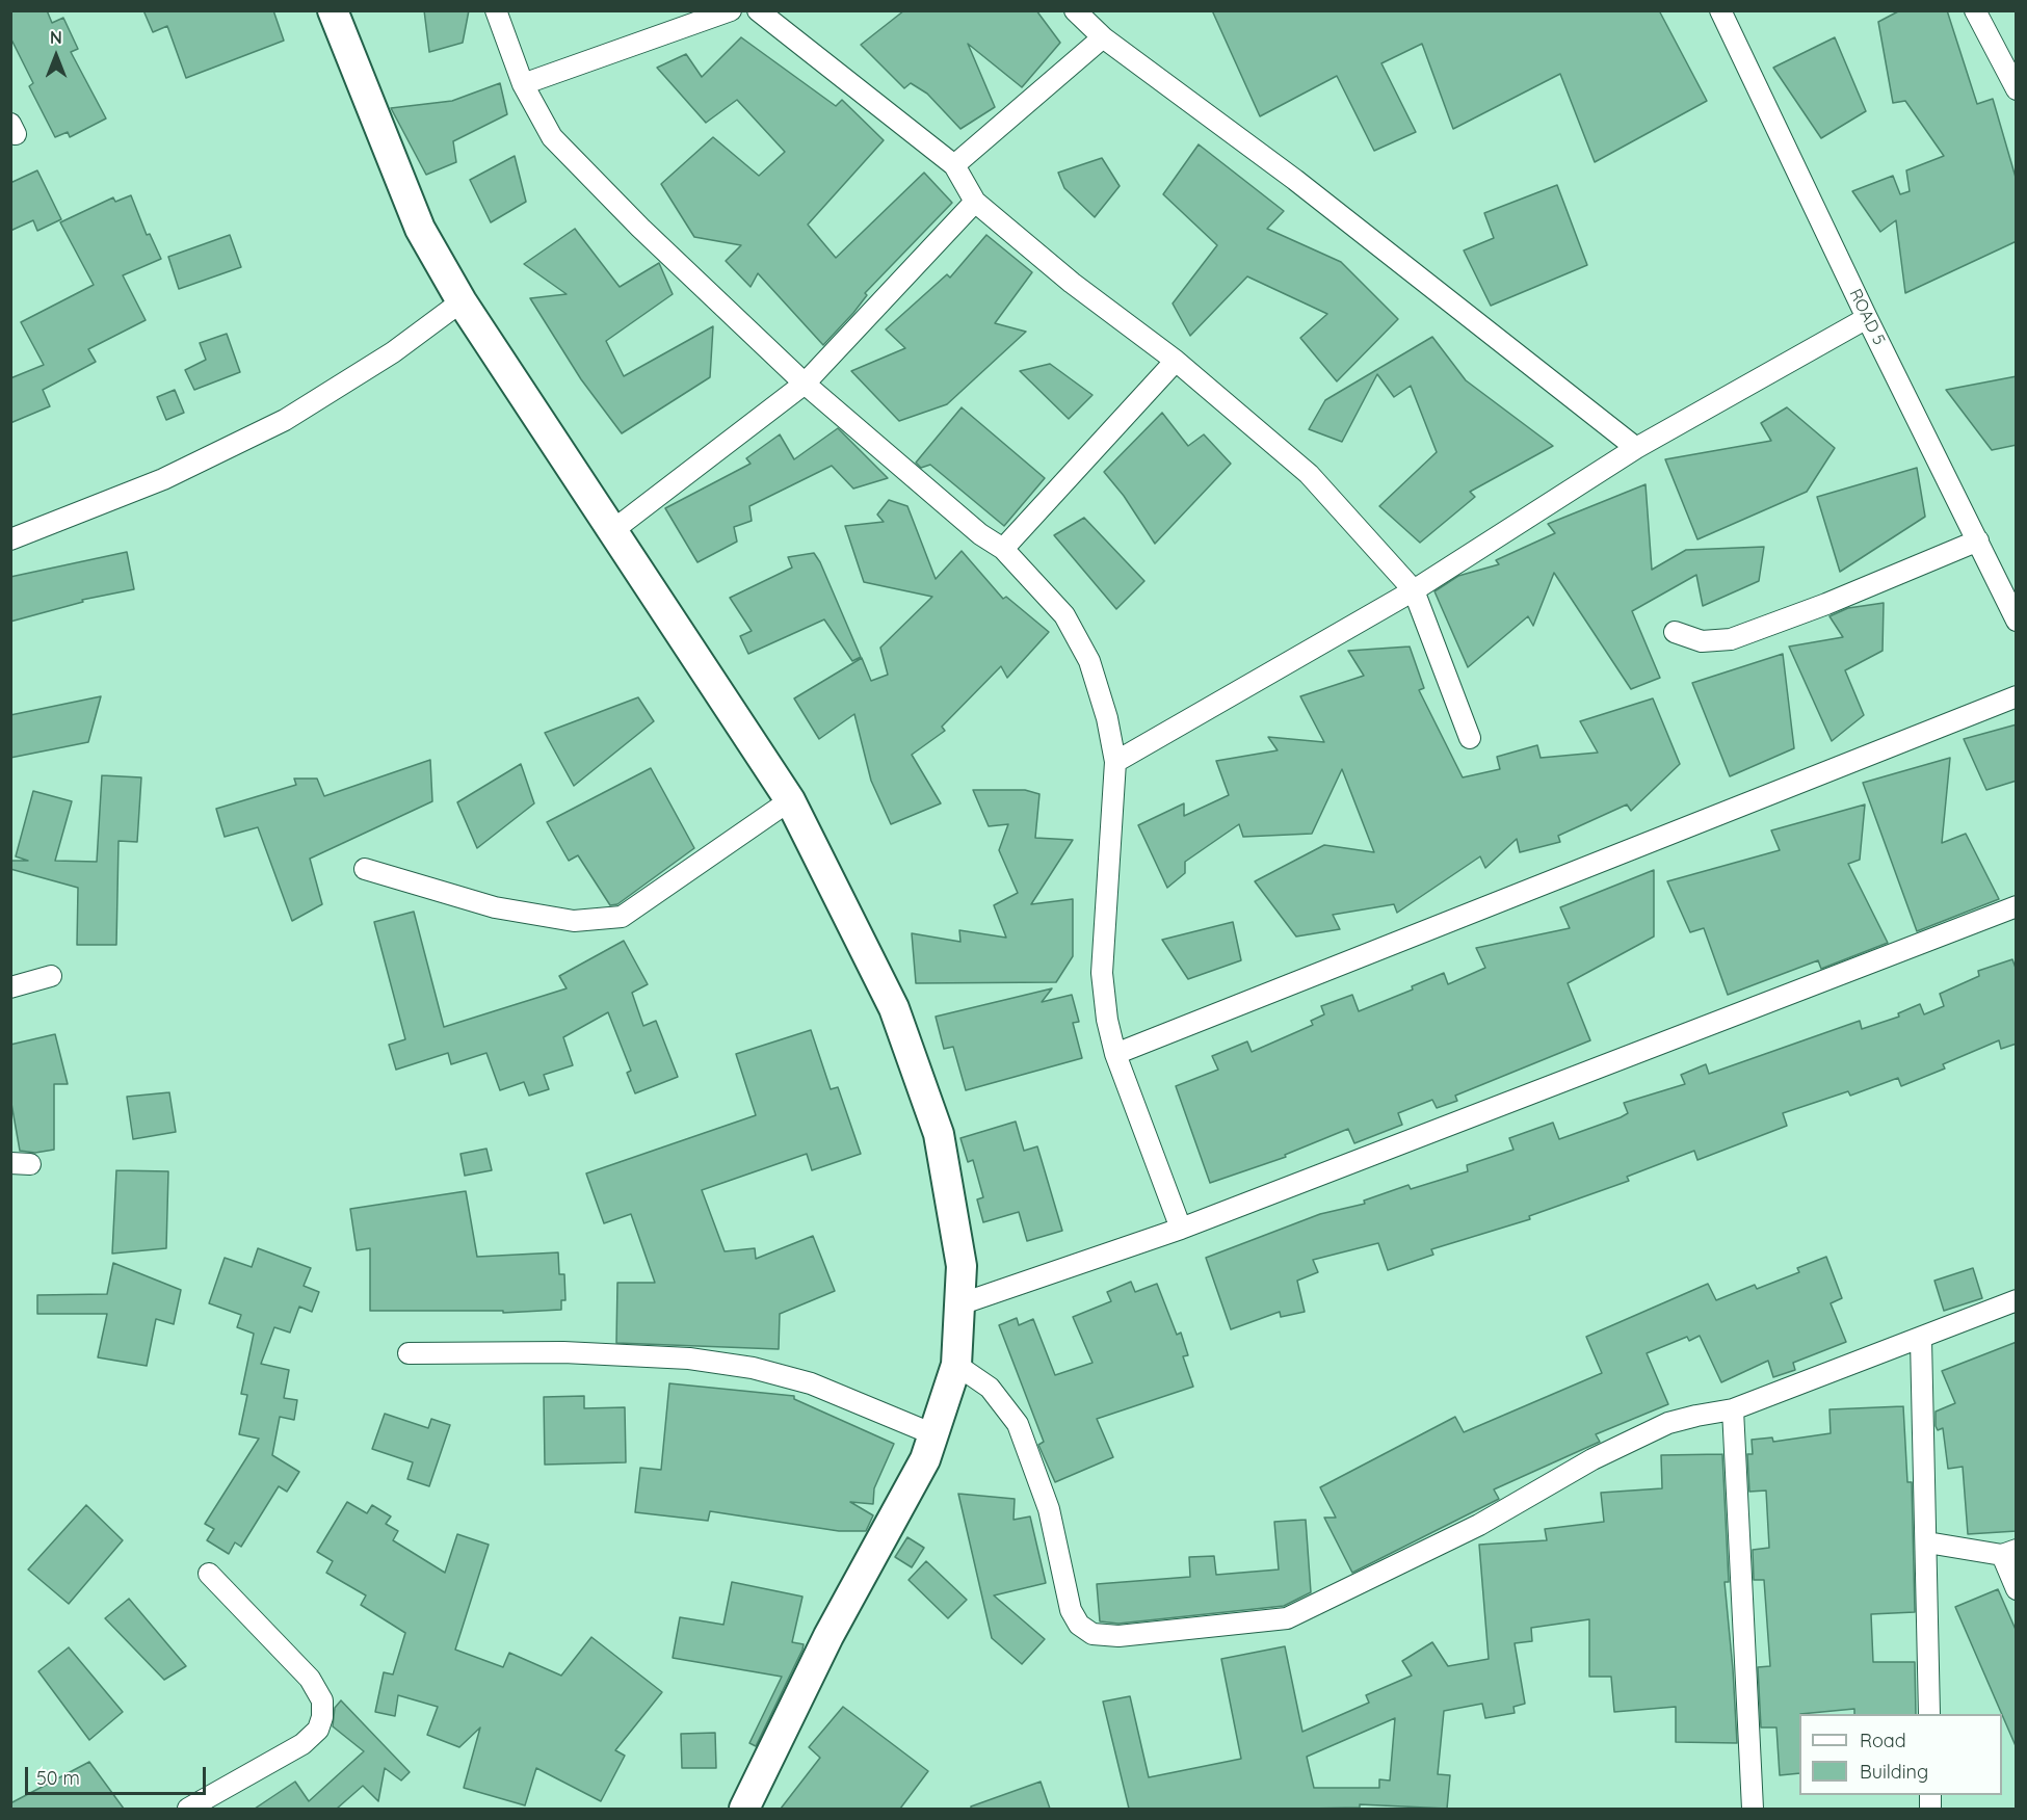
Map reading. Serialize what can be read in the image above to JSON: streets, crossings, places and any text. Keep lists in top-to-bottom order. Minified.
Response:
{"streets":{"street":["ROAD 5"]},"legend":["Road","Building"],"scale_bar":"50 m","north":"top"}
